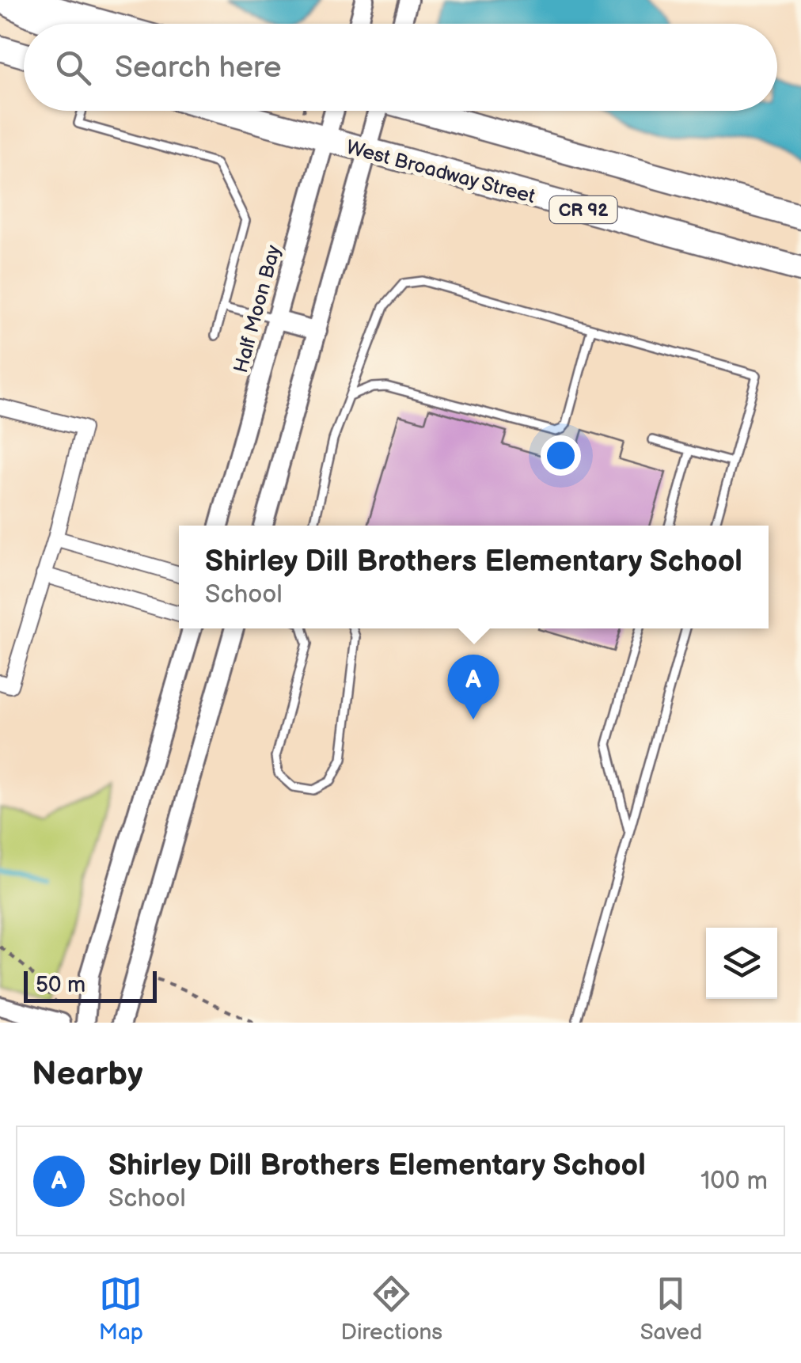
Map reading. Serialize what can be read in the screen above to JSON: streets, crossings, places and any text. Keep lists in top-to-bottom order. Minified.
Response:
{"streets":{"main road":["West Broadway Street","CR 92"],"street":["Half Moon Bay"]},"crossings":[["West Broadway Street","Half Moon Bay"]],"scale_bar":"50 m","page":{"search":"Search here","popup":["Shirley Dill Brothers Elementary School","School"],"pins":"A","scale":"50 m","heading":"Nearby","list":[{"mark":"A","name":"Shirley Dill Brothers Elementary School","note":"School","value":"100 m"}],"nav":["Map","Directions","Saved"]}}
